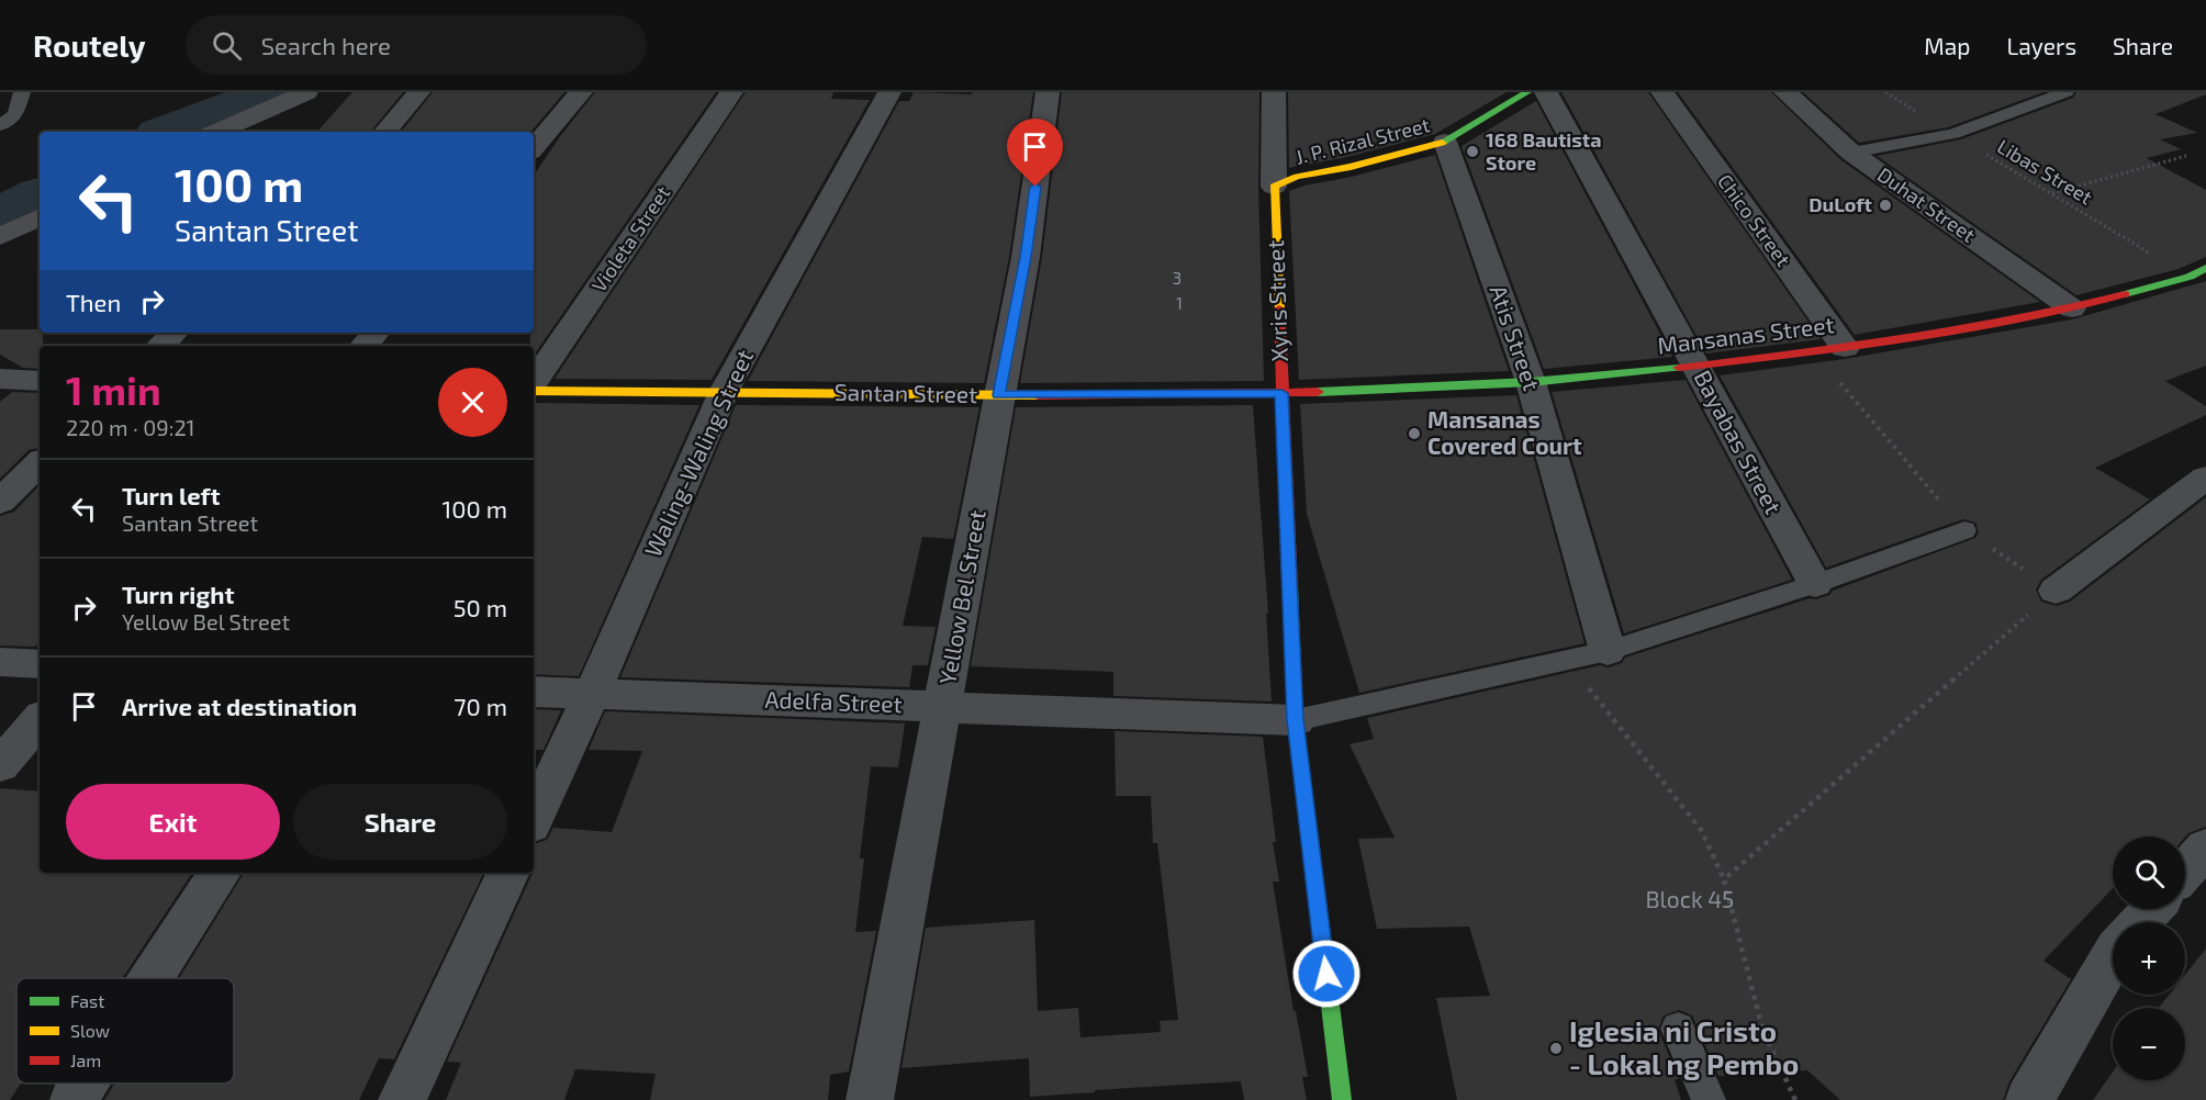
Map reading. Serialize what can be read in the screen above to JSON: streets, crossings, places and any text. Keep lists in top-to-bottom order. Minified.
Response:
{"streets":{"street":["J. P. Rizal Street","Duhat Street","Chico Street","Violeta Street","Xyris Street","Mansanas Street","Atis Street","Santan Street","Bayabas Street","Waling-Waling Street","Yellow Bel Street","Adelfa Street"],"path":["Libas Street"]},"crossings":[["J. P. Rizal Street","Xyris Street"],["J. P. Rizal Street","Atis Street"],["Libas Street","Mansanas Street"],["Duhat Street","Mansanas Street"],["Chico Street","Mansanas Street"],["Xyris Street","Mansanas Street"],["Xyris Street","Santan Street"],["Xyris Street","Adelfa Street"],["Mansanas Street","Atis Street"],["Mansanas Street","Santan Street"],["Mansanas Street","Bayabas Street"],["Santan Street","Waling-Waling Street"],["Santan Street","Yellow Bel Street"],["Waling-Waling Street","Adelfa Street"],["Yellow Bel Street","Adelfa Street"]],"places":["168 Bautista Store","DuLoft","Mansanas Covered Court","Iglesia ni Cristo - Lokal ng Pembo"],"house_numbers":["3","1","Block 45"],"legend":["Fast","Slow","Jam"],"page":{"header":"Routely","search":"Search here","nav":["Map","Layers","Share"],"turn":["100 m","Santan Street"],"then":"Then","heading":["1 min","220 m · 09:21"],"list":[{"name":"Turn left","note":"Santan Street","value":"100 m"},{"name":"Turn right","note":"Yellow Bel Street","value":"50 m"},{"name":"Arrive at destination","value":"70 m"}],"buttons":["Exit","Share"],"map_buttons":["+","−"]}}
